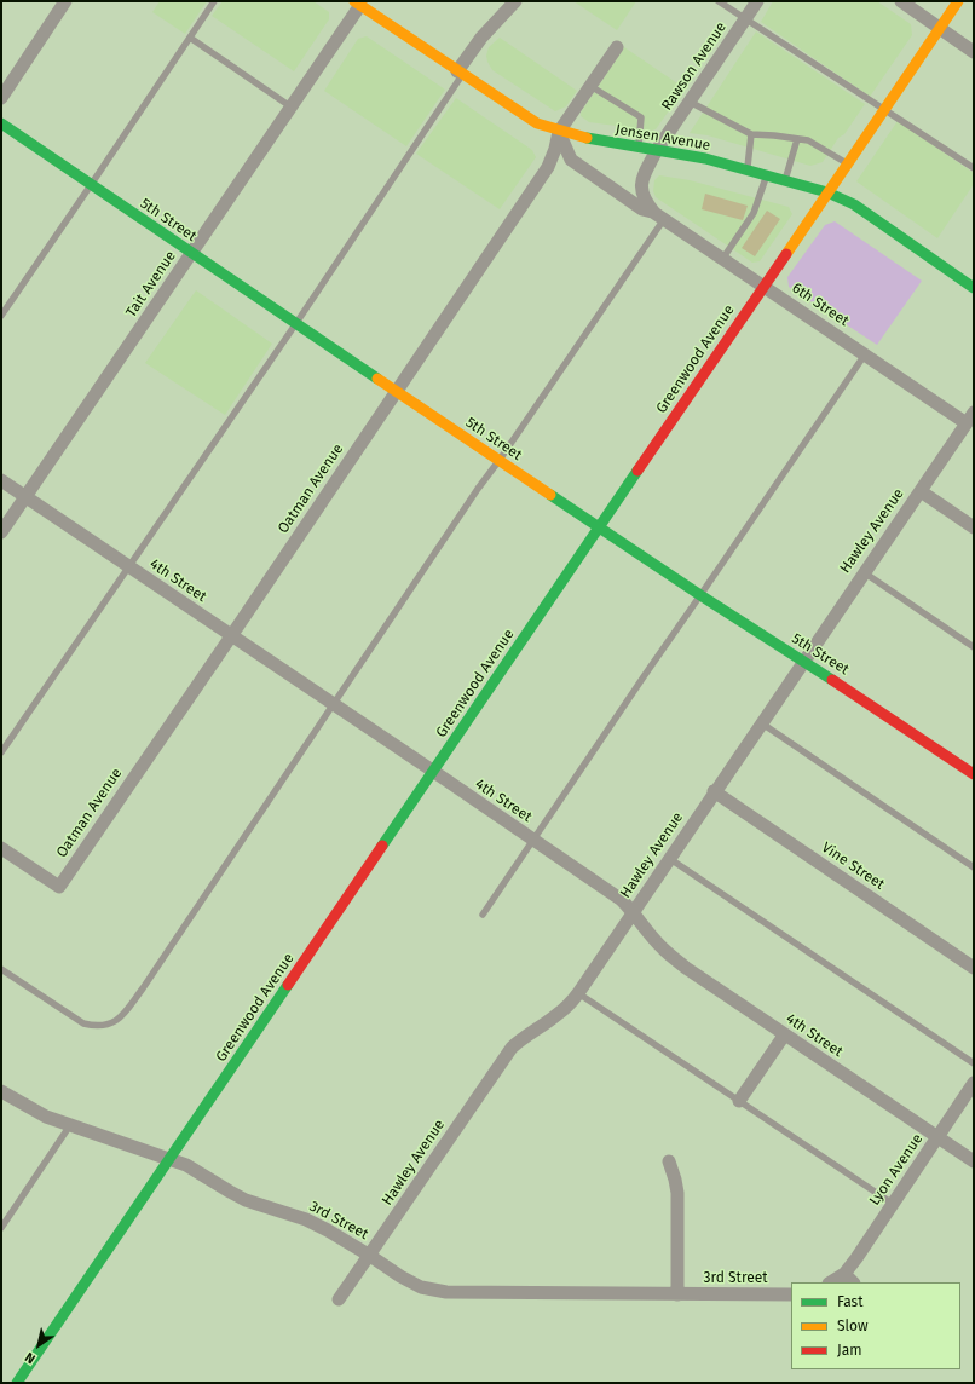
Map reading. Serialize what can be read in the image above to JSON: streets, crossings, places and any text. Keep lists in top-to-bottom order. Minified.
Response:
{"streets":{"street":["Rawson Avenue","Jensen Avenue","5th Street","Tait Avenue","6th Street","Greenwood Avenue","Oatman Avenue","Hawley Avenue","4th Street","Vine Street","Lyon Avenue","3rd Street"]},"crossings":[["Rawson Avenue","Jensen Avenue"],["Rawson Avenue","6th Street"],["Jensen Avenue","Tait Avenue"],["Jensen Avenue","6th Street"],["Jensen Avenue","Greenwood Avenue"],["Jensen Avenue","Oatman Avenue"],["5th Street","Tait Avenue"],["5th Street","Greenwood Avenue"],["5th Street","Oatman Avenue"],["5th Street","Hawley Avenue"],["Tait Avenue","4th Street"],["6th Street","Greenwood Avenue"],["6th Street","Oatman Avenue"],["6th Street","Hawley Avenue"],["Greenwood Avenue","4th Street"],["Greenwood Avenue","3rd Street"],["Oatman Avenue","4th Street"],["Hawley Avenue","4th Street"],["Hawley Avenue","Vine Street"],["Hawley Avenue","3rd Street"],["4th Street","Lyon Avenue"]],"legend":["Fast","Slow","Jam"],"north":"bottom left"}
